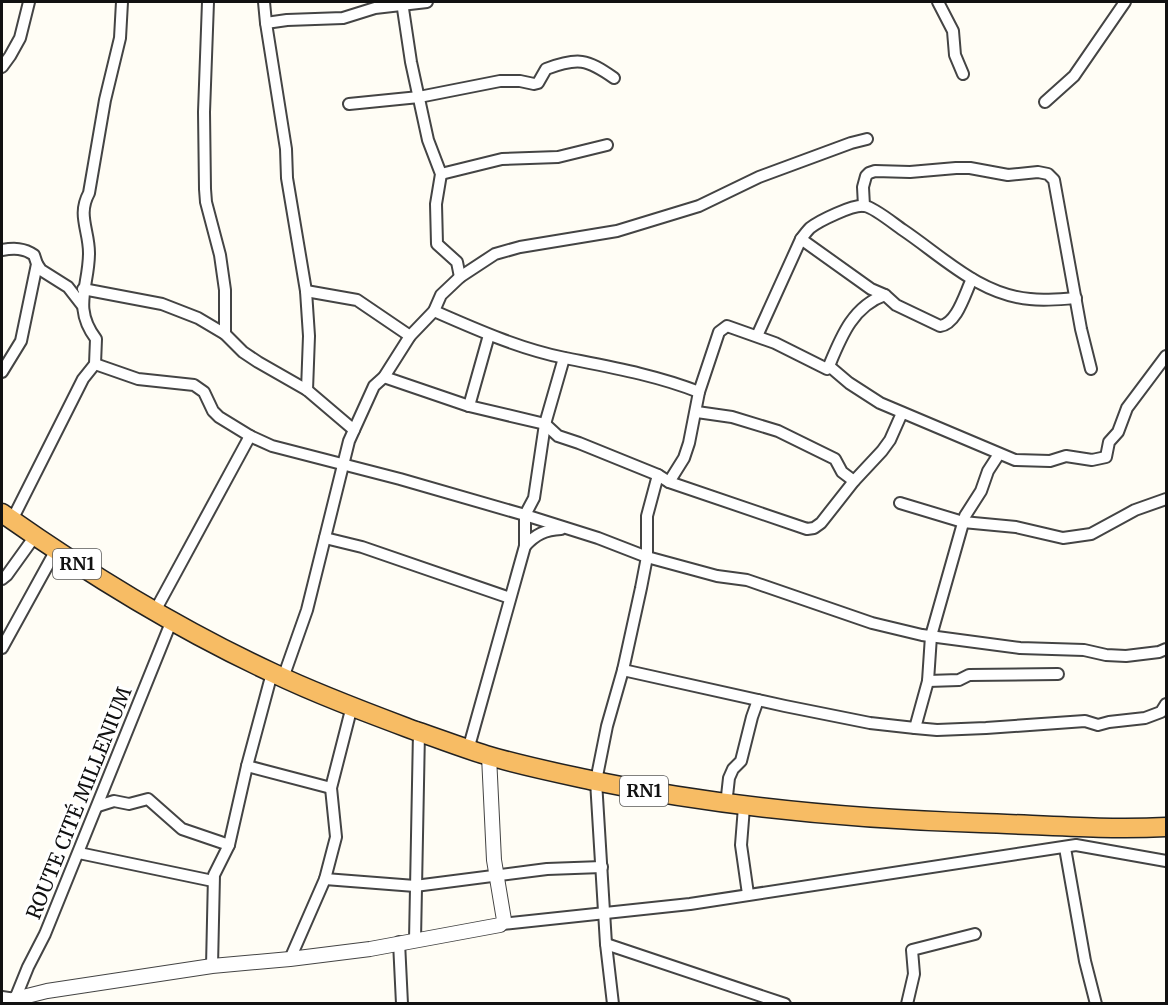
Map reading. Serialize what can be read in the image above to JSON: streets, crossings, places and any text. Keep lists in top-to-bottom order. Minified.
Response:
{"streets":{"highway":["RN1"],"street":["ROUTE CITÉ MILLENIUM"]},"crossings":[["RN1","ROUTE CITÉ MILLENIUM"]]}
